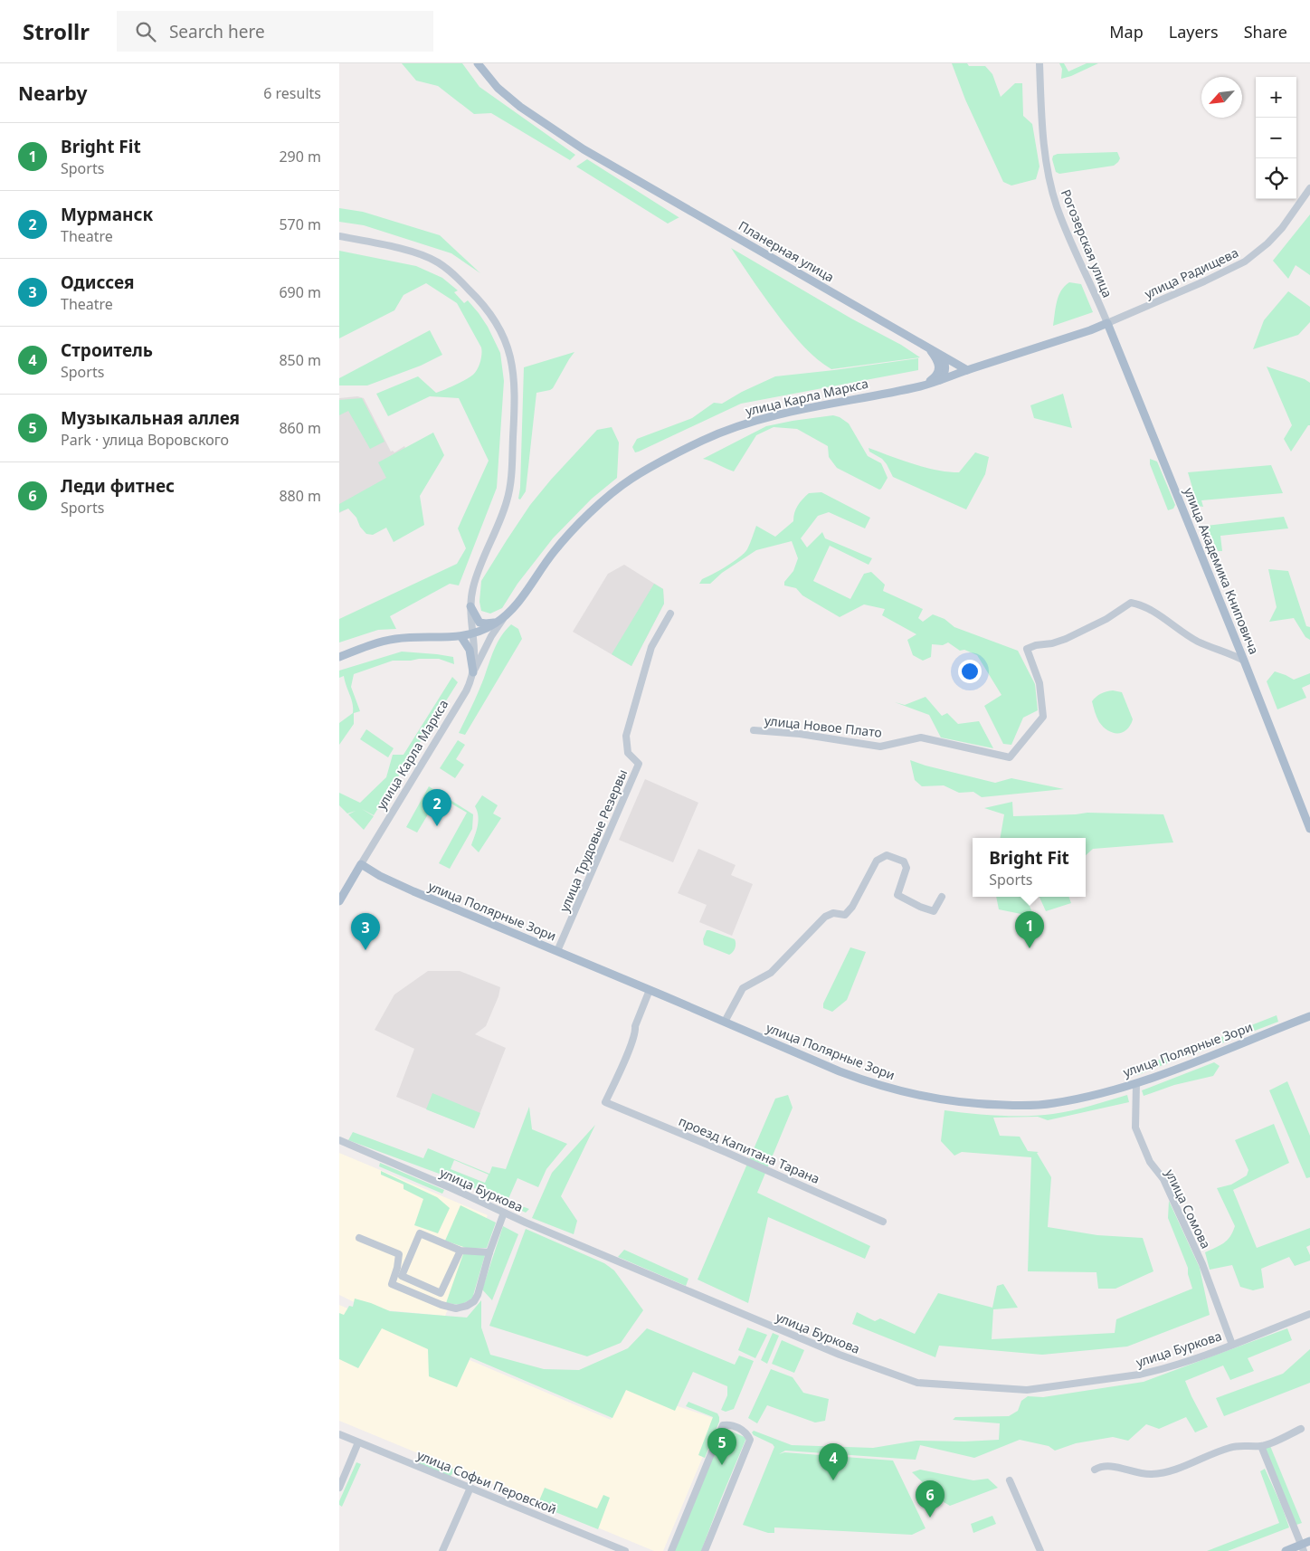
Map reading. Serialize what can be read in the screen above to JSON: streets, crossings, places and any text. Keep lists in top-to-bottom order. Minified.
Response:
{"streets":{"main road":["Планерная улица","улица Карла Маркса","улица Академика Книповича","улица Полярные Зори"],"street":["Рогозерская улица","улица Радищева","улица Новое Плато","улица Трудовые Резервы","проезд Капитана Тарана","улица Буркова","улица Сомова","улица Софьи Перовской"]},"crossings":[["Рогозерская улица","улица Радищева"],["Рогозерская улица","улица Академика Книповича"],["Планерная улица","улица Карла Маркса"],["улица Радищева","улица Академика Книповича"],["улица Карла Маркса","улица Полярные Зори"],["улица Академика Книповича","улица Новое Плато"],["улица Трудовые Резервы","улица Полярные Зори"],["улица Полярные Зори","проезд Капитана Тарана"],["улица Полярные Зори","улица Сомова"],["улица Буркова","улица Сомова"]],"north":"bottom left","page":{"header":"Strollr","search":"Search here","nav":["Map","Layers","Share"],"heading":["Nearby","6 results"],"map_buttons":["+","−"],"list":[{"mark":"1","name":"Bright Fit","note":"Sports","value":"290 m"},{"mark":"2","name":"Мурманск","note":"Theatre","value":"570 m"},{"mark":"3","name":"Одиссея","note":"Theatre","value":"690 m"},{"mark":"4","name":"Строитель","note":"Sports","value":"850 m"},{"mark":"5","name":"Музыкальная аллея","note":"Park · улица Воровского","value":"860 m"},{"mark":"6","name":"Леди фитнес","note":"Sports","value":"880 m"}],"pins":["2","1","3","5","4","6"],"popup":["Bright Fit","Sports"]}}
